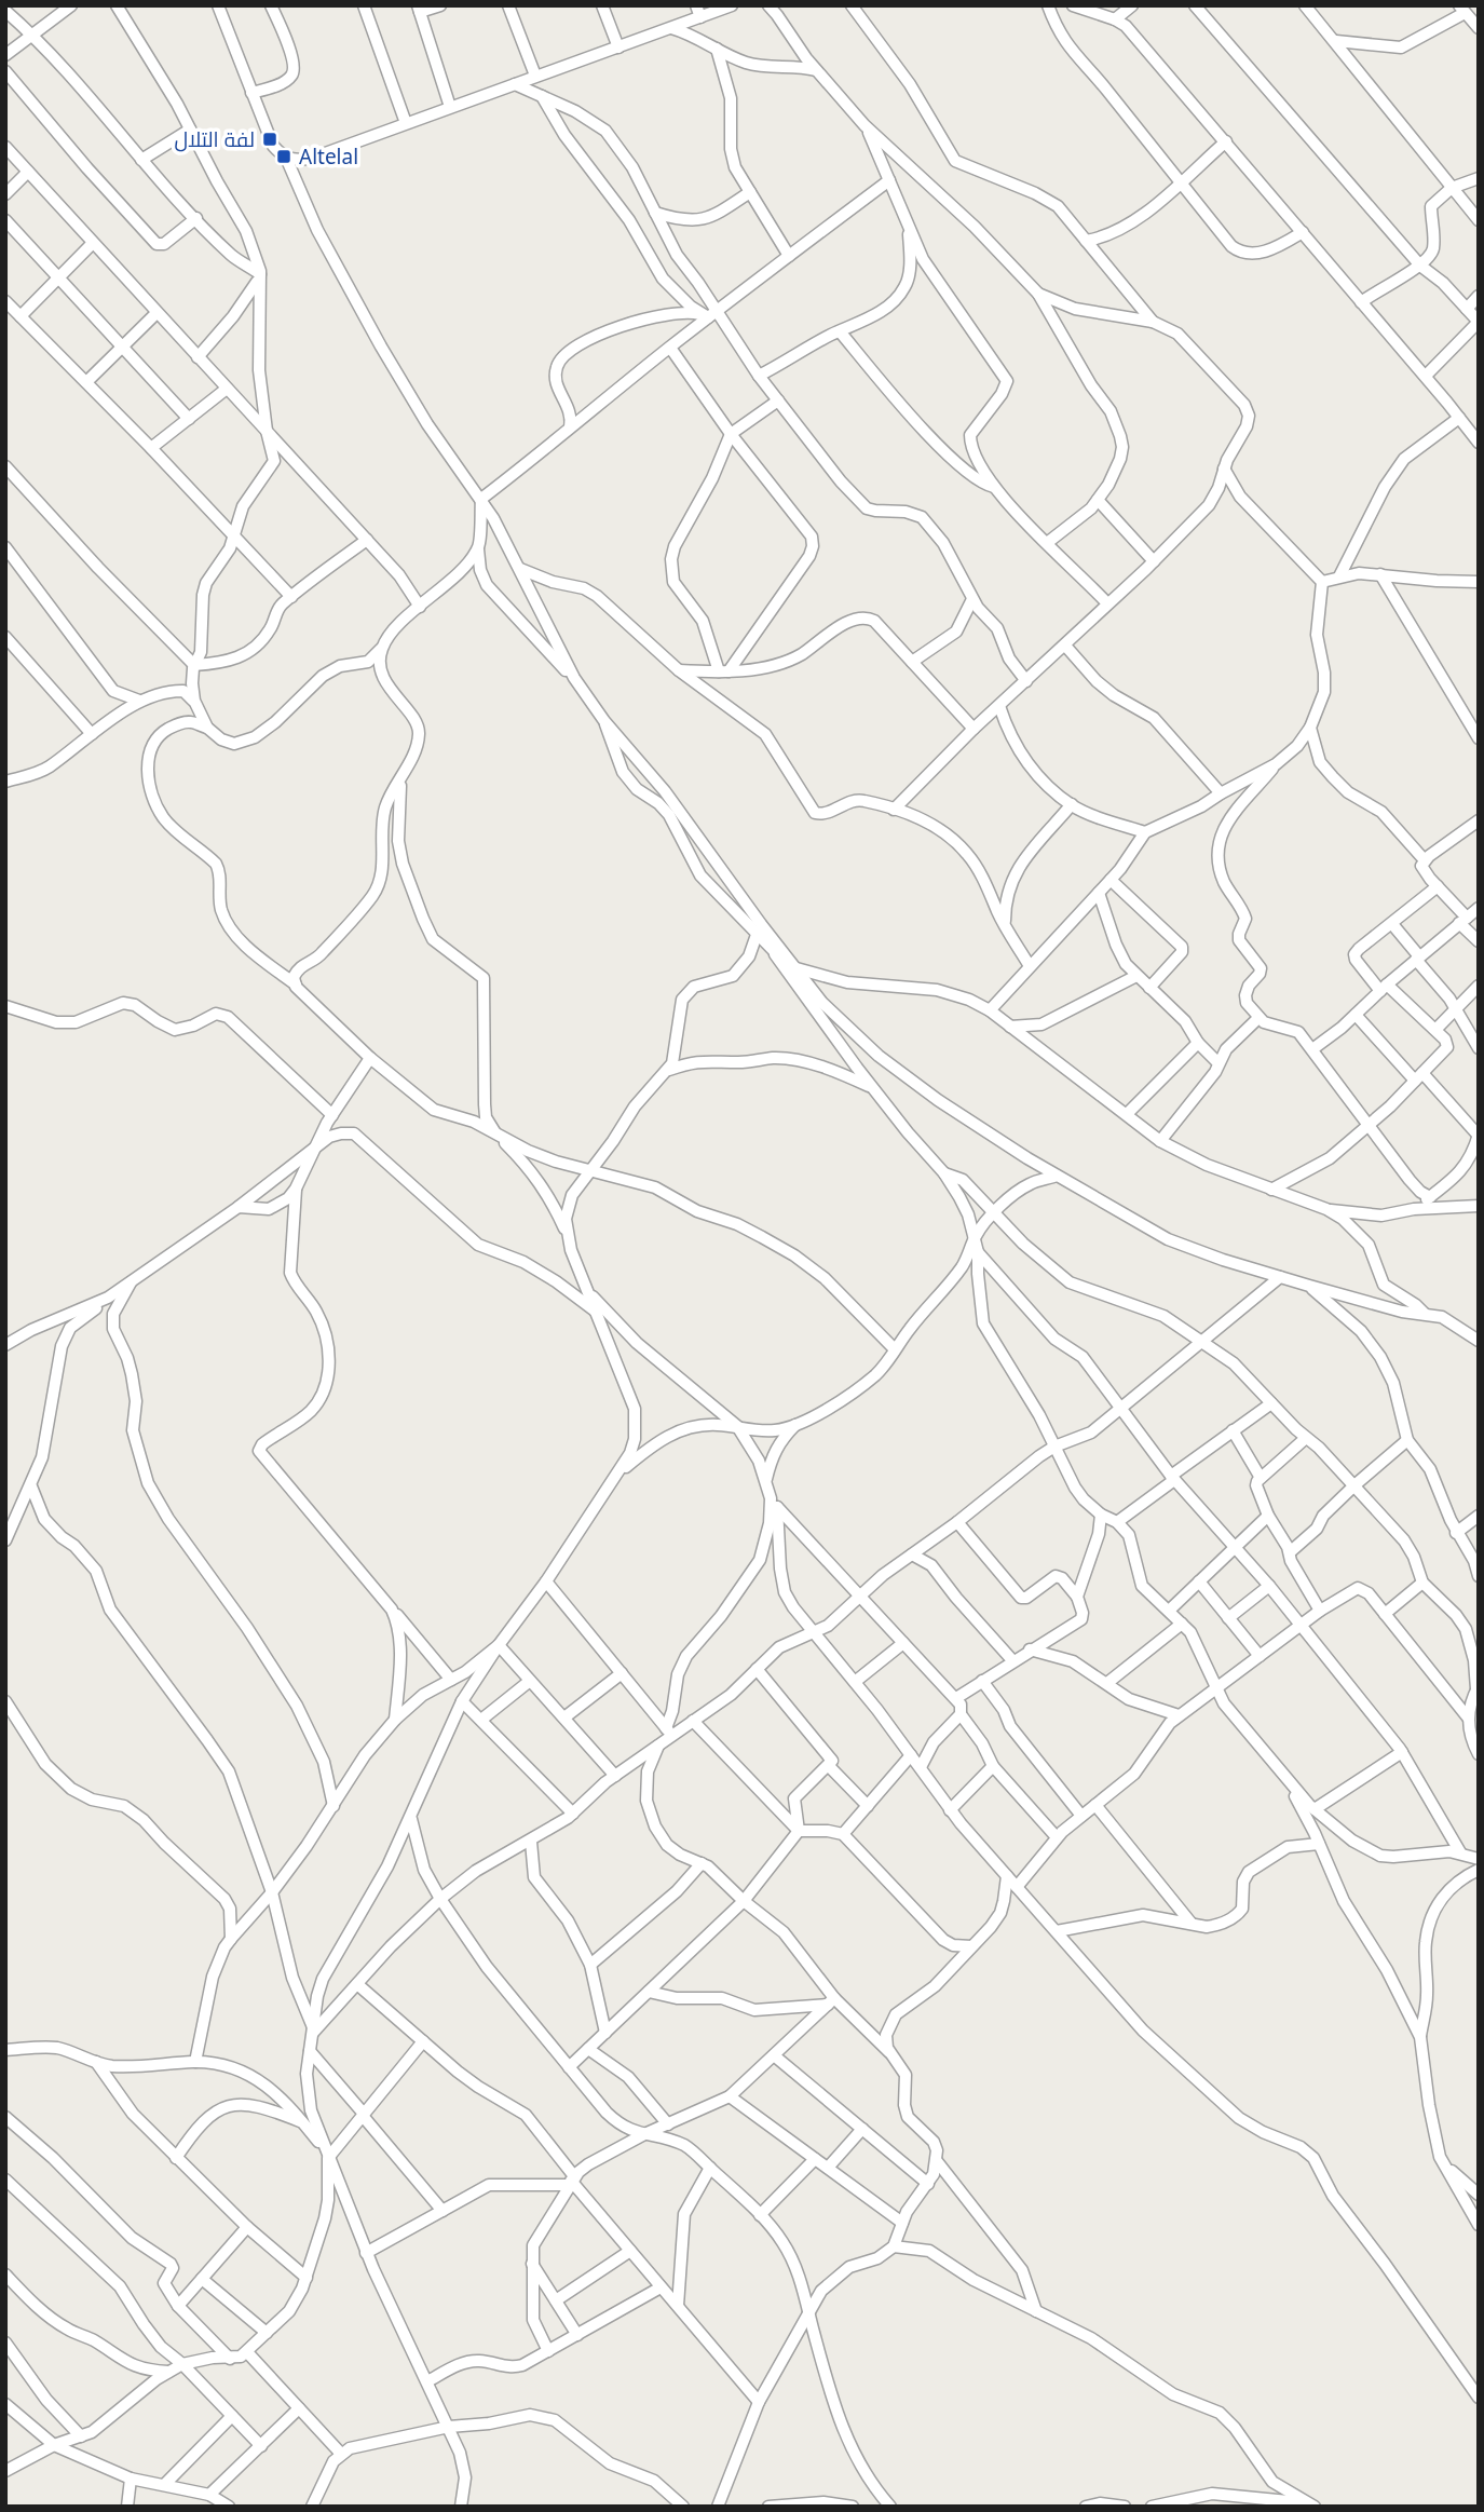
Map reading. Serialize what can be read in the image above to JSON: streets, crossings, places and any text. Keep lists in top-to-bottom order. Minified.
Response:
{"places":{"transit":["لفة التلال","Altelal"]}}
